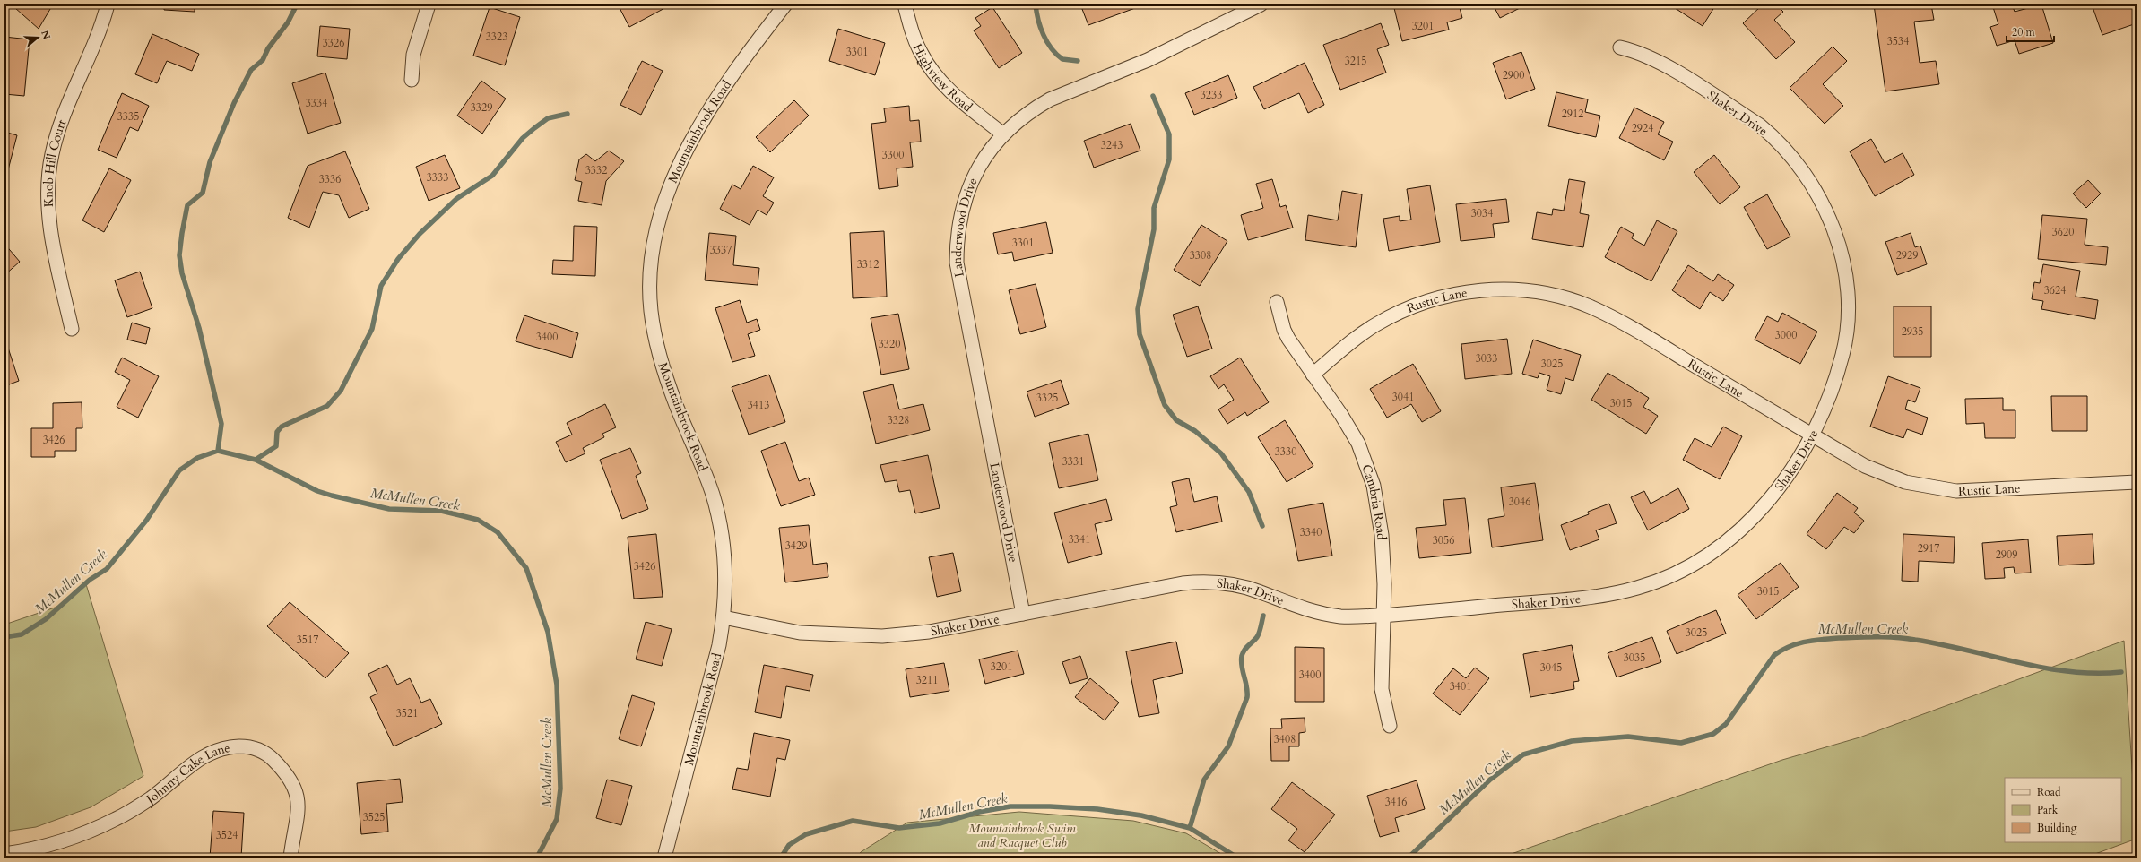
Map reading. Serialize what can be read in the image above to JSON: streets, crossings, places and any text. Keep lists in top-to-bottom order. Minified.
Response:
{"streets":{"street":["Highview Road","Shaker Drive","Mountainbrook Road","Knob Hill Court","Landerwood Drive","Rustic Lane","Cambria Road","Johnny Cake Lane"]},"crossings":[["Highview Road","Landerwood Drive"],["Shaker Drive","Mountainbrook Road"],["Shaker Drive","Landerwood Drive"],["Shaker Drive","Rustic Lane"],["Shaker Drive","Cambria Road"],["Rustic Lane","Cambria Road"]],"water":["McMullen Creek"],"parks":["Mountainbrook Swim and Racquet Club"],"house_numbers":["3201","3323","3534","3326","3301","3215","2900","3233","3334","3329","2912","3335","2924","3243","3300","3332","3333","3336","3034","3620","3301","3337","3308","2929","3312","3624","2935","3000","3400","3320","3033","3025","3041","3325","3015","3413","3328","3426","3330","3331","3046","3340","3341","3056","3429","2917","2909","3426","3015","3025","3517","3035","3201","3045","3400","3211","3401","3521","3408","3416","3525","3524"],"legend":["Road","Park","Building"],"scale_bar":"20 m","north":"right"}
